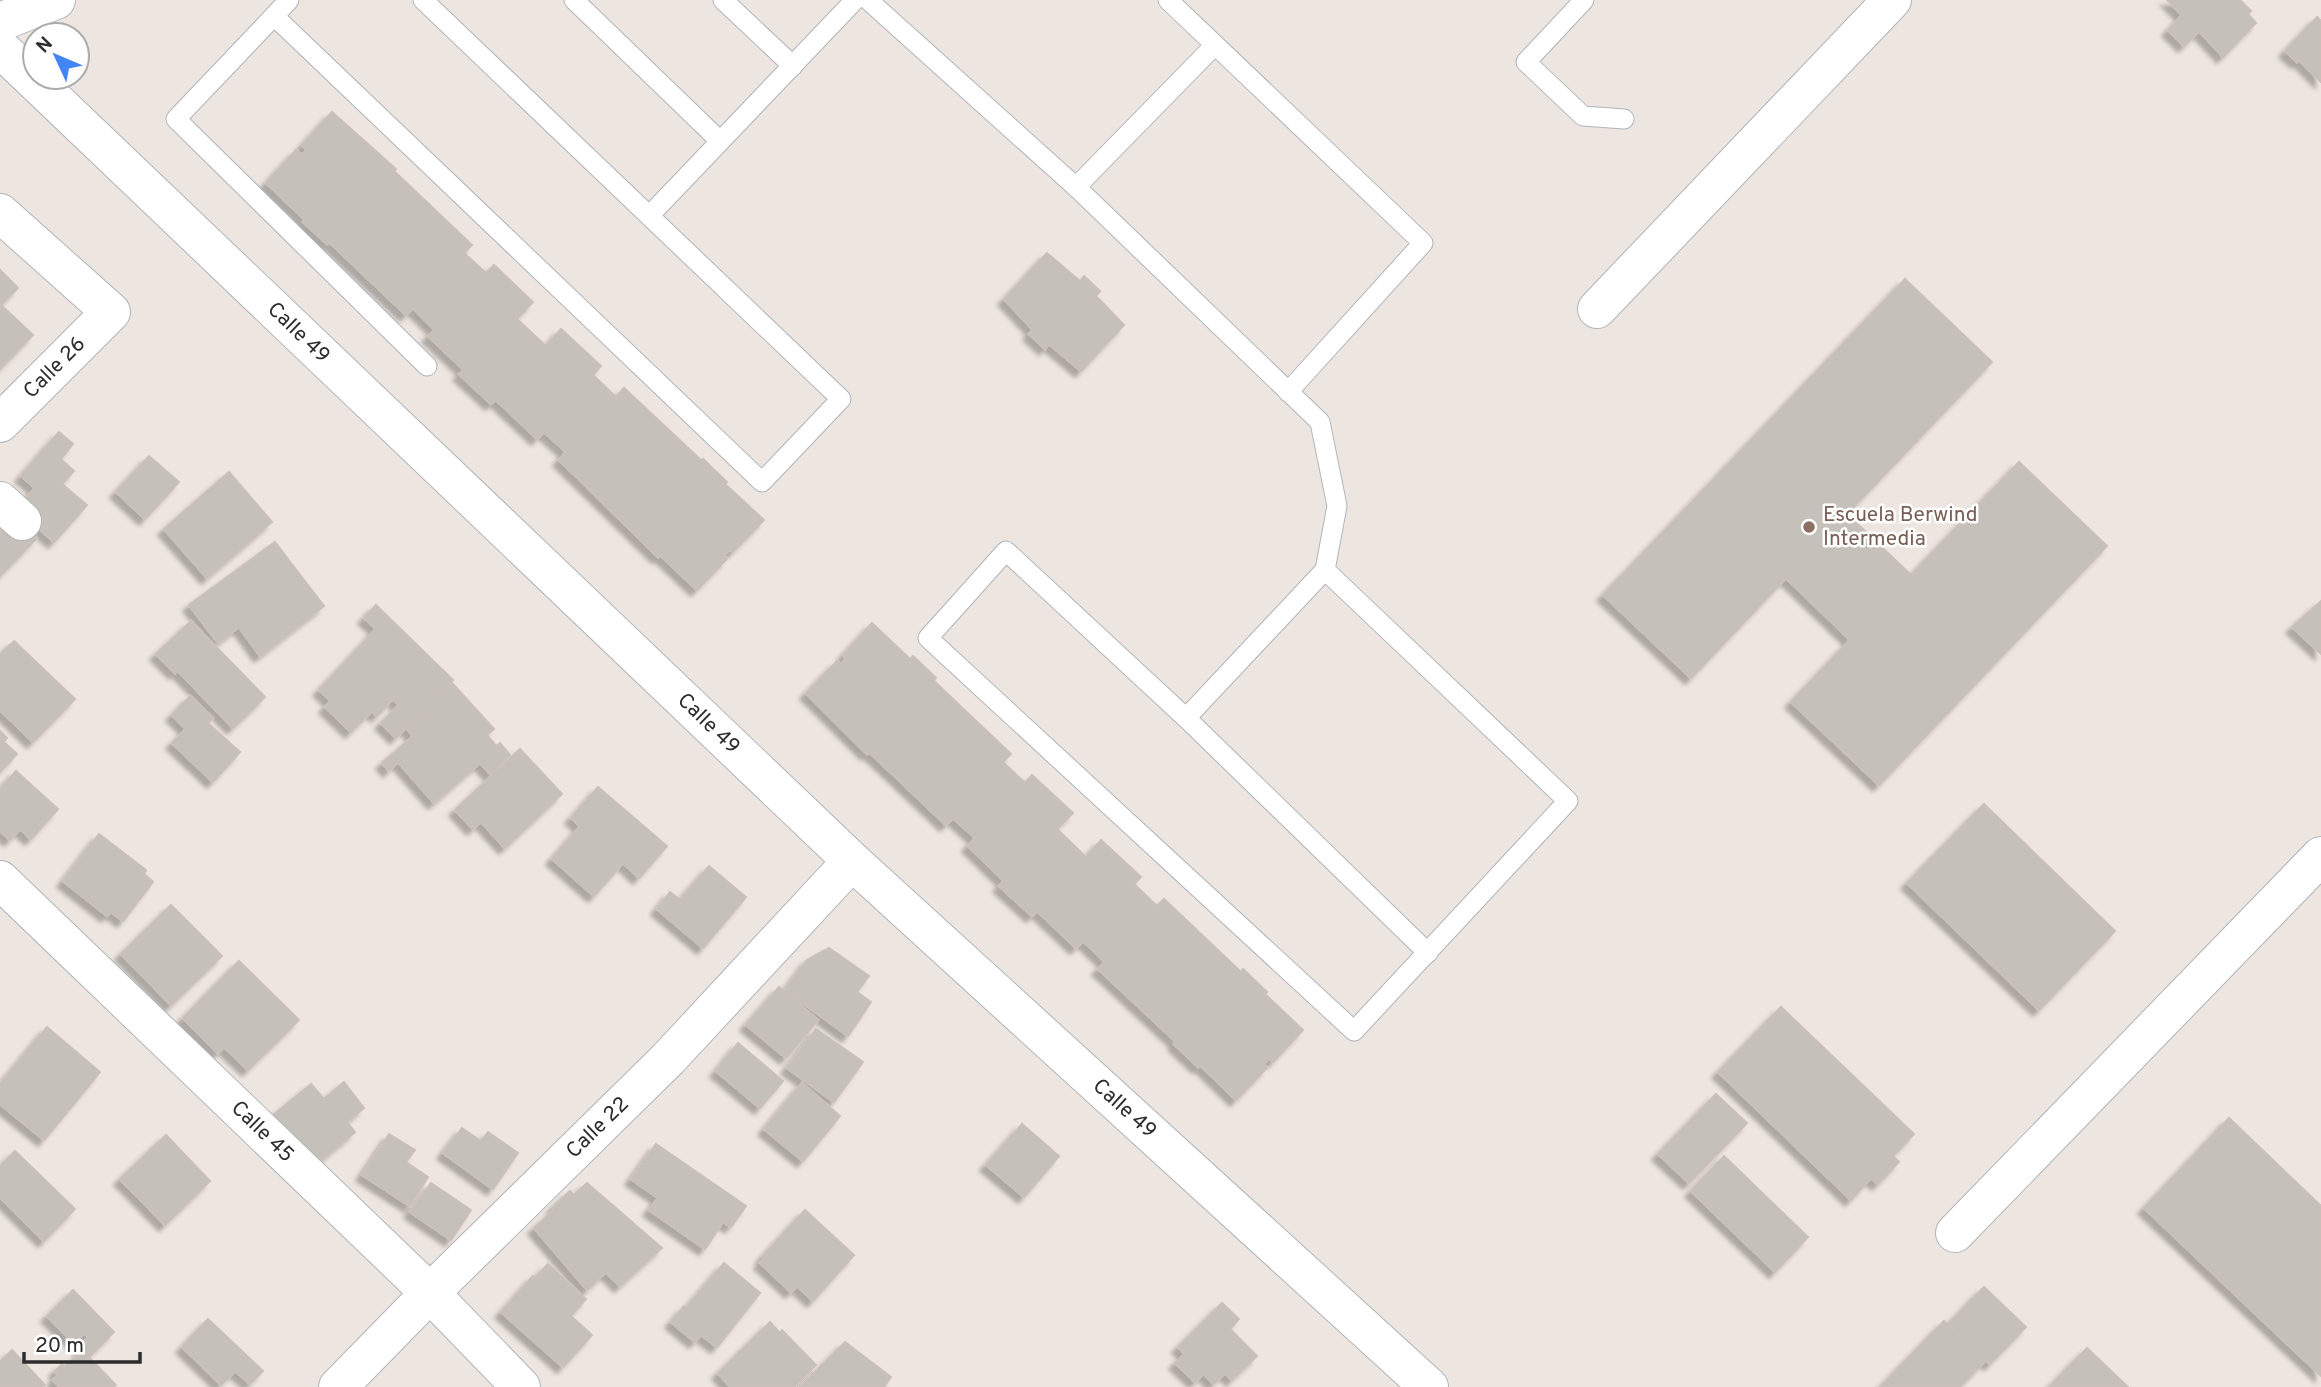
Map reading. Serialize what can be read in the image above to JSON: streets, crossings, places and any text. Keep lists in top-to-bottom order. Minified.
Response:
{"streets":{"street":["Calle 49","Calle 26","Calle 22","Calle 45"]},"crossings":[["Calle 49","Calle 22"],["Calle 22","Calle 45"]],"places":["Escuela Berwind Intermedia"],"scale_bar":"20 m","north":"top left"}
